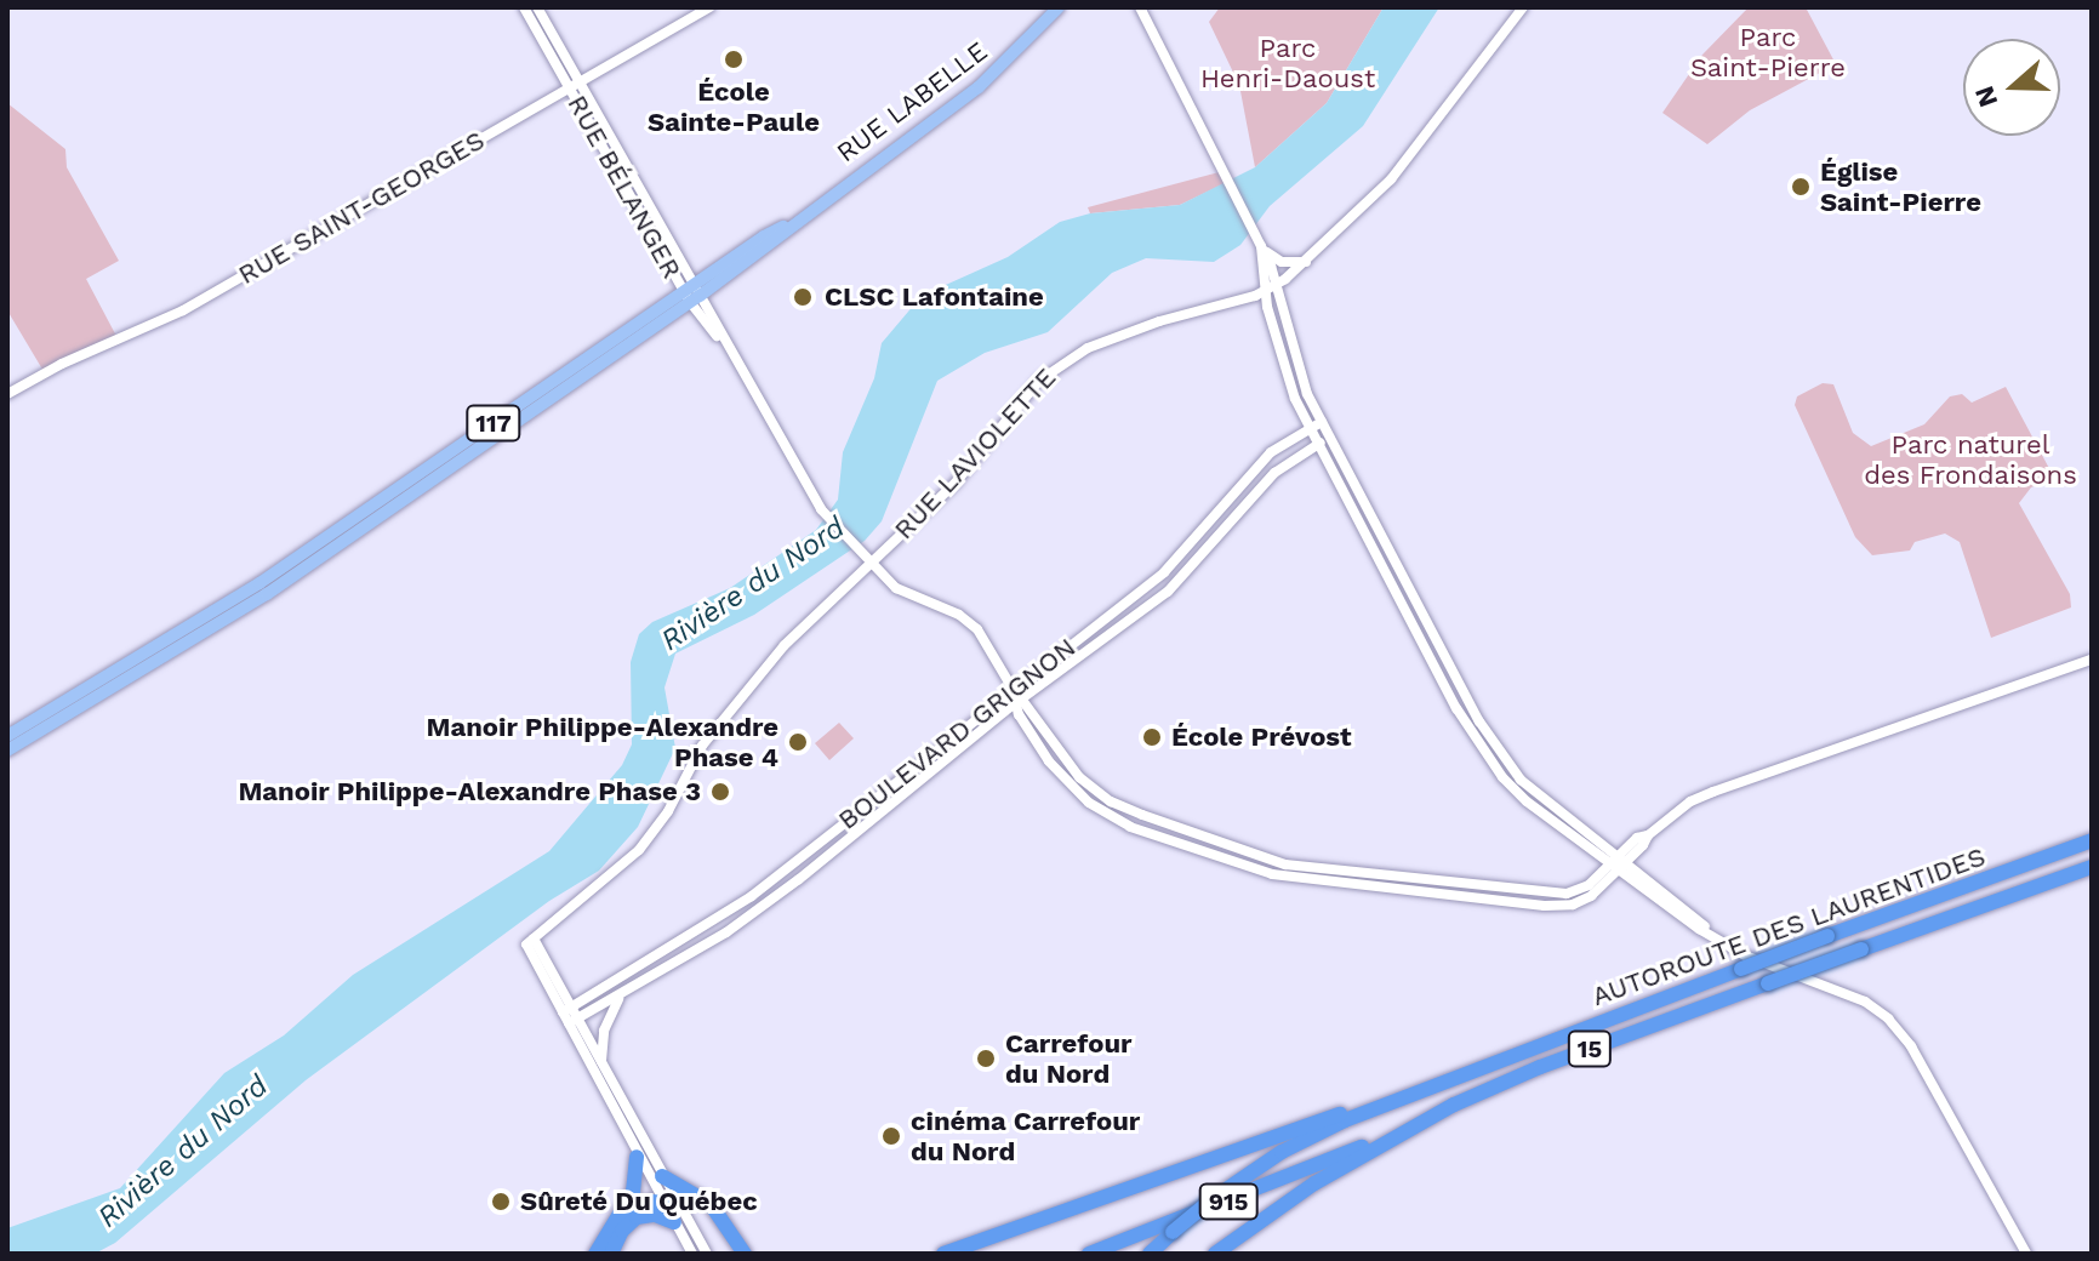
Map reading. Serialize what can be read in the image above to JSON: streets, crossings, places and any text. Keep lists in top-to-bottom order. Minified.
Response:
{"streets":{"highway":["AUTOROUTE DES LAURENTIDES","15","915"],"main road":["RUE LABELLE","117"],"street":["RUE BÉLANGER","RUE SAINT-GEORGES","RUE LAVIOLETTE","BOULEVARD GRIGNON"]},"crossings":[["RUE LABELLE","RUE BÉLANGER"],["RUE LABELLE","117"],["RUE BÉLANGER","RUE SAINT-GEORGES"],["RUE BÉLANGER","117"],["RUE BÉLANGER","RUE LAVIOLETTE"],["RUE BÉLANGER","BOULEVARD GRIGNON"],["RUE LAVIOLETTE","BOULEVARD GRIGNON"],["AUTOROUTE DES LAURENTIDES","915"]],"water":["Rivière du Nord"],"parks":["Parc Saint-Pierre","Parc Henri-Daoust","Parc naturel des Frondaisons"],"places":["École Sainte-Paule","Église Saint-Pierre","CLSC Lafontaine","École Prévost","Manoir Philippe-Alexandre Phase 4","Manoir Philippe-Alexandre Phase 3","Carrefour du Nord","cinéma Carrefour du Nord","Sûreté Du Québec"],"north":"left"}
